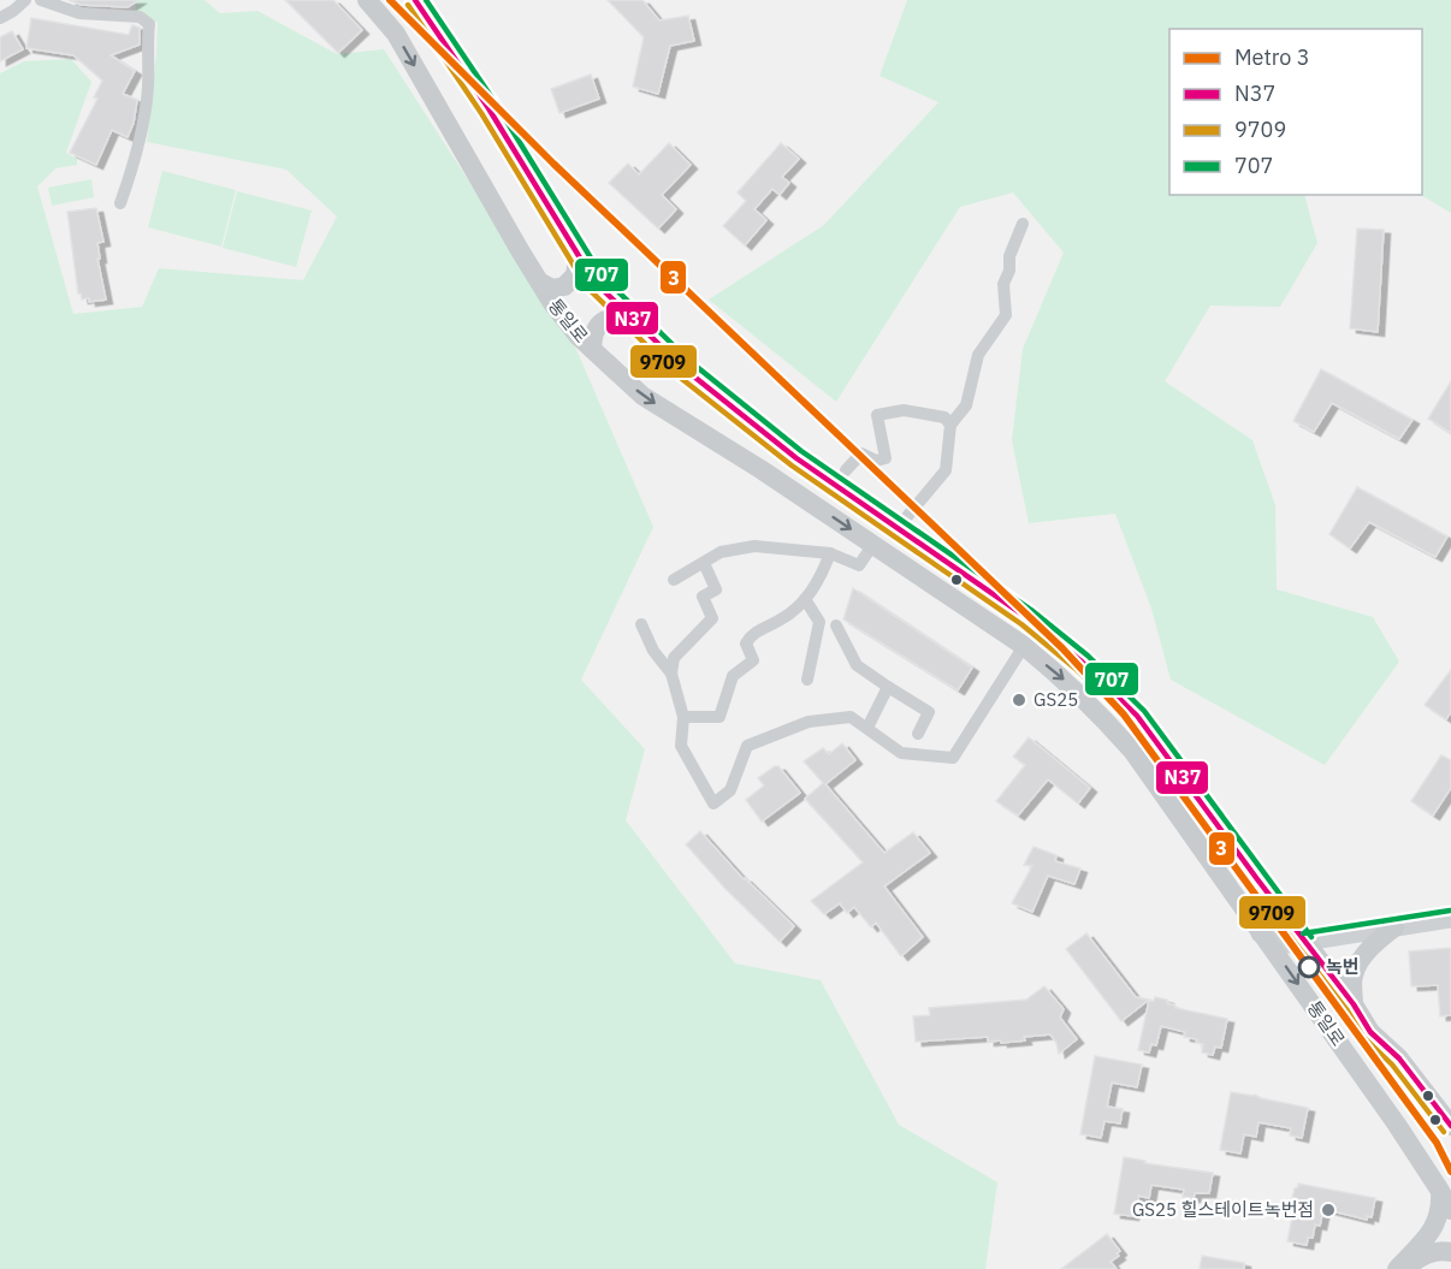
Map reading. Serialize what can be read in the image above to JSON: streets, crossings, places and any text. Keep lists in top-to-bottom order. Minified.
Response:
{"streets":{"main road":["통일로"]},"places":["GS25","녹번","GS25 힐스테이트녹번점"],"lines":["metro line 3","transit line N37","transit line 707","transit line 9709"],"legend":["Metro 3","N37","9709","707"]}
